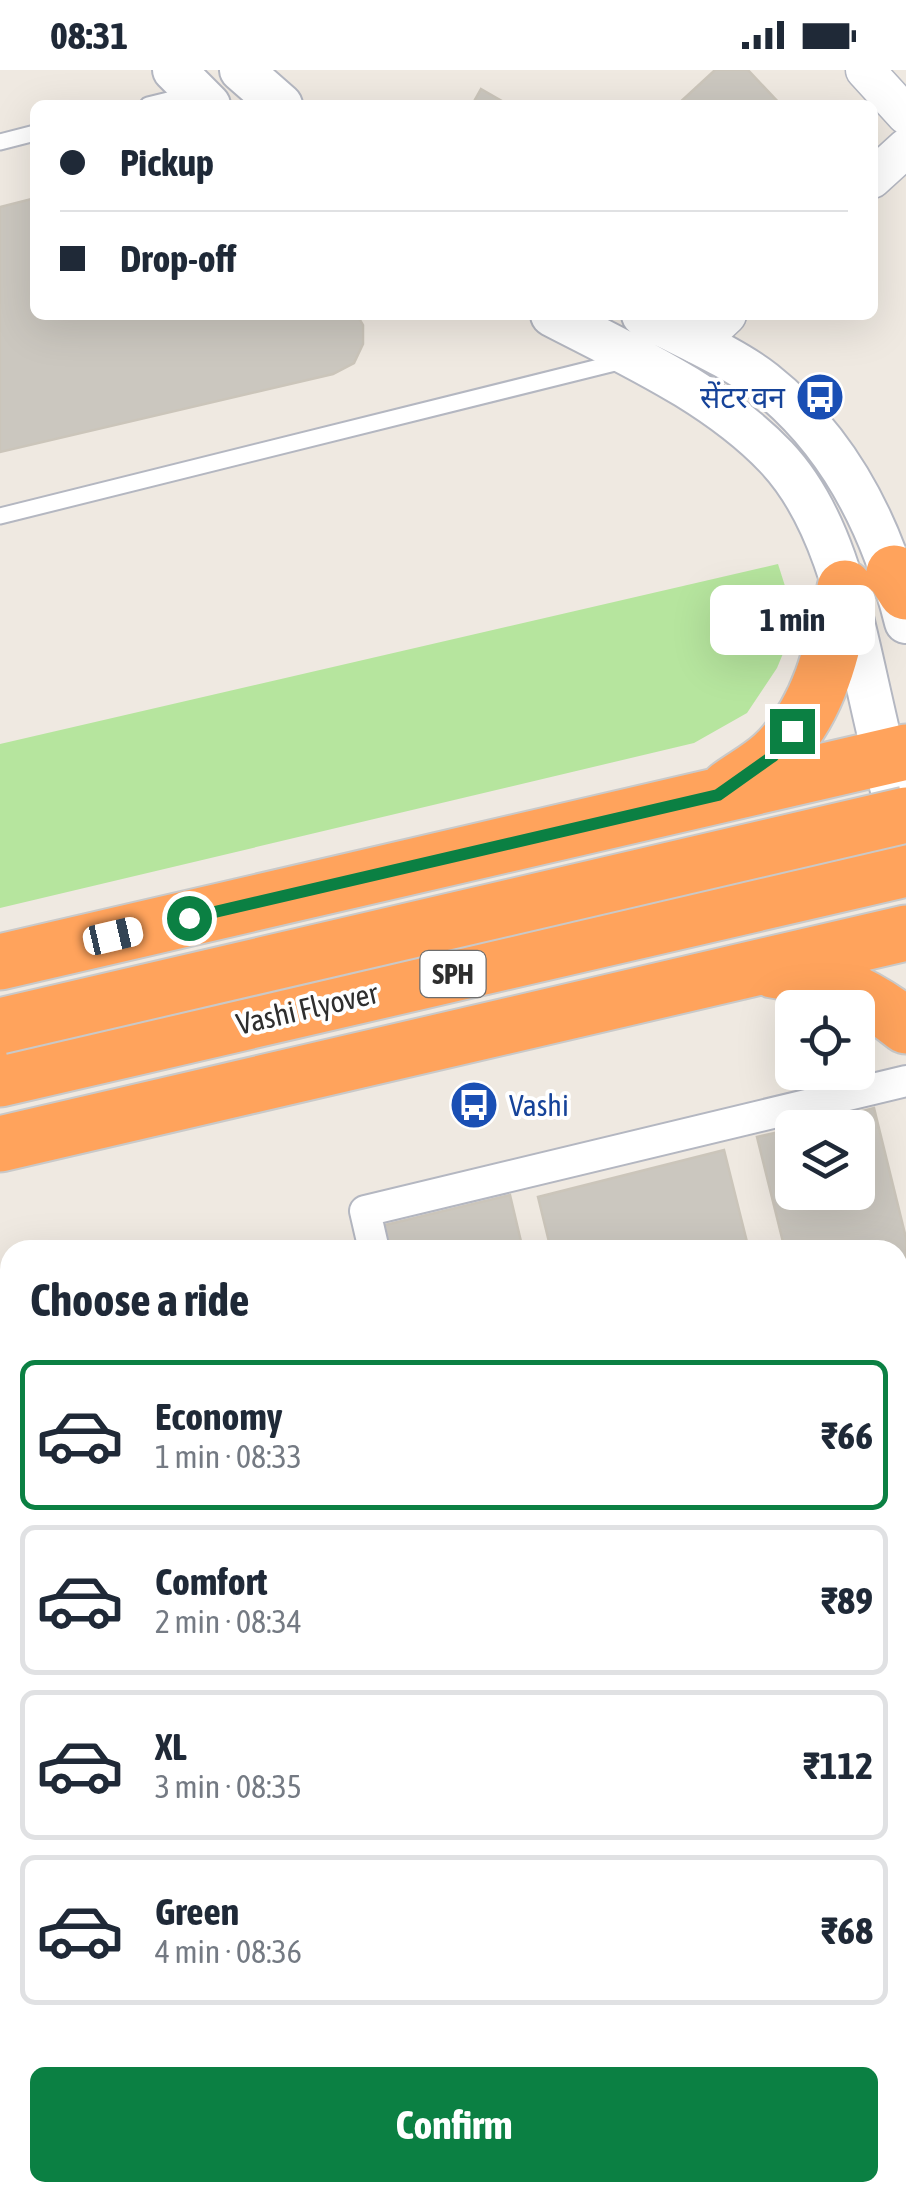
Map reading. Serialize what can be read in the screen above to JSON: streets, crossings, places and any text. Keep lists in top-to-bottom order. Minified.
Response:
{"streets":{"highway":["SPH","Vashi Flyover"]},"places":{"bus stop":["सेंटर वन","Vashi"]},"page":{"status":"08:31","banner":["Pickup","Drop-off"],"bubble":"1 min","heading":"Choose a ride","list":[{"name":"Economy","note":"1 min · 08:33","value":"₹66"},{"name":"Comfort","note":"2 min · 08:34","value":"₹89"},{"name":"XL","note":"3 min · 08:35","value":"₹112"},{"name":"Green","note":"4 min · 08:36","value":"₹68"}],"buttons":"Confirm"}}
